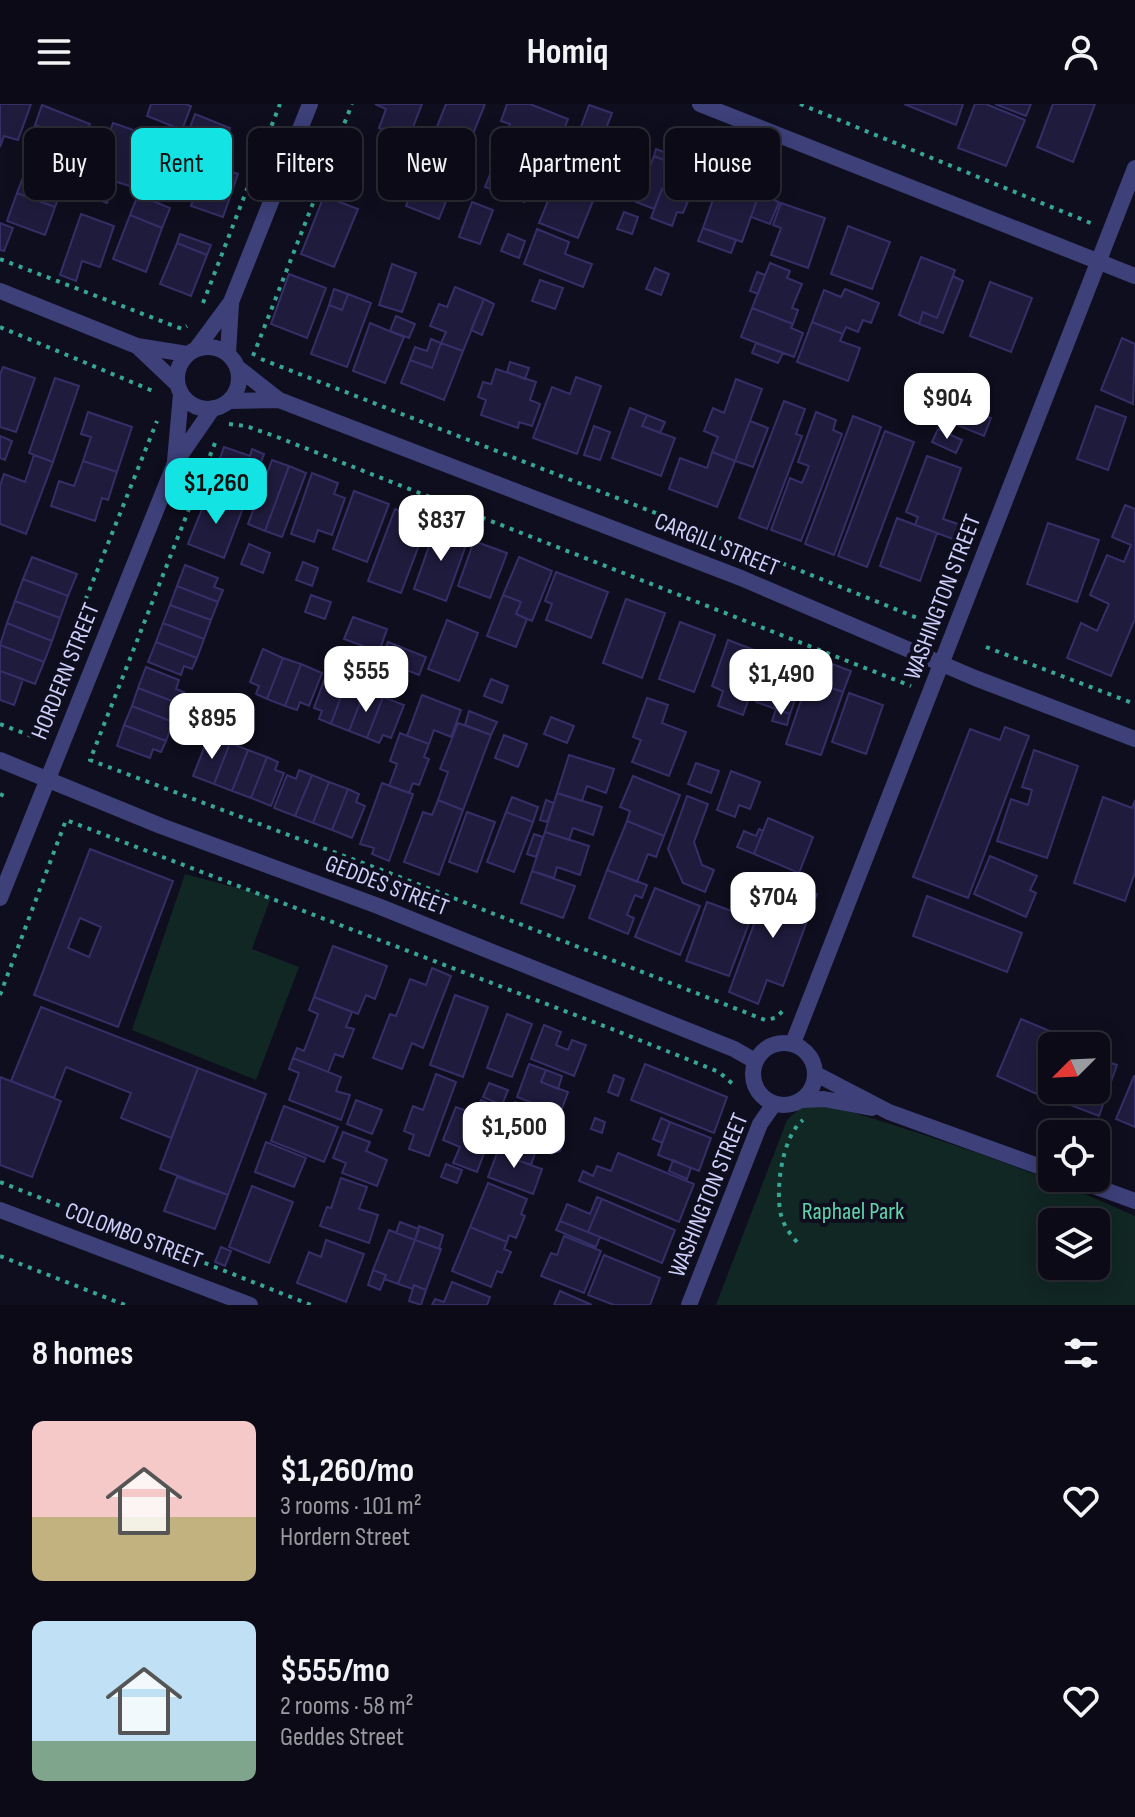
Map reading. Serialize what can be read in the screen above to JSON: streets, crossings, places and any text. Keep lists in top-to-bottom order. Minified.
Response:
{"streets":{"street":["CARGILL STREET","WASHINGTON STREET","HORDERN STREET","GEDDES STREET","COLOMBO STREET"]},"crossings":[["CARGILL STREET","WASHINGTON STREET"],["CARGILL STREET","HORDERN STREET"],["WASHINGTON STREET","GEDDES STREET"],["HORDERN STREET","GEDDES STREET"]],"parks":["Raphael Park"],"north":"bottom left","page":{"header":"Homiq","chip":["Buy","Rent","Filters","New","Apartment","House"],"price":["$904","$1,260","$837","$555","$1,490","$895","$704","$1,500"],"heading":"8 homes","list":[{"name":"$1,260/mo","note":"3 rooms · 101 m² · Hordern Street"},{"name":"$555/mo","note":"2 rooms · 58 m² · Geddes Street"}]}}
